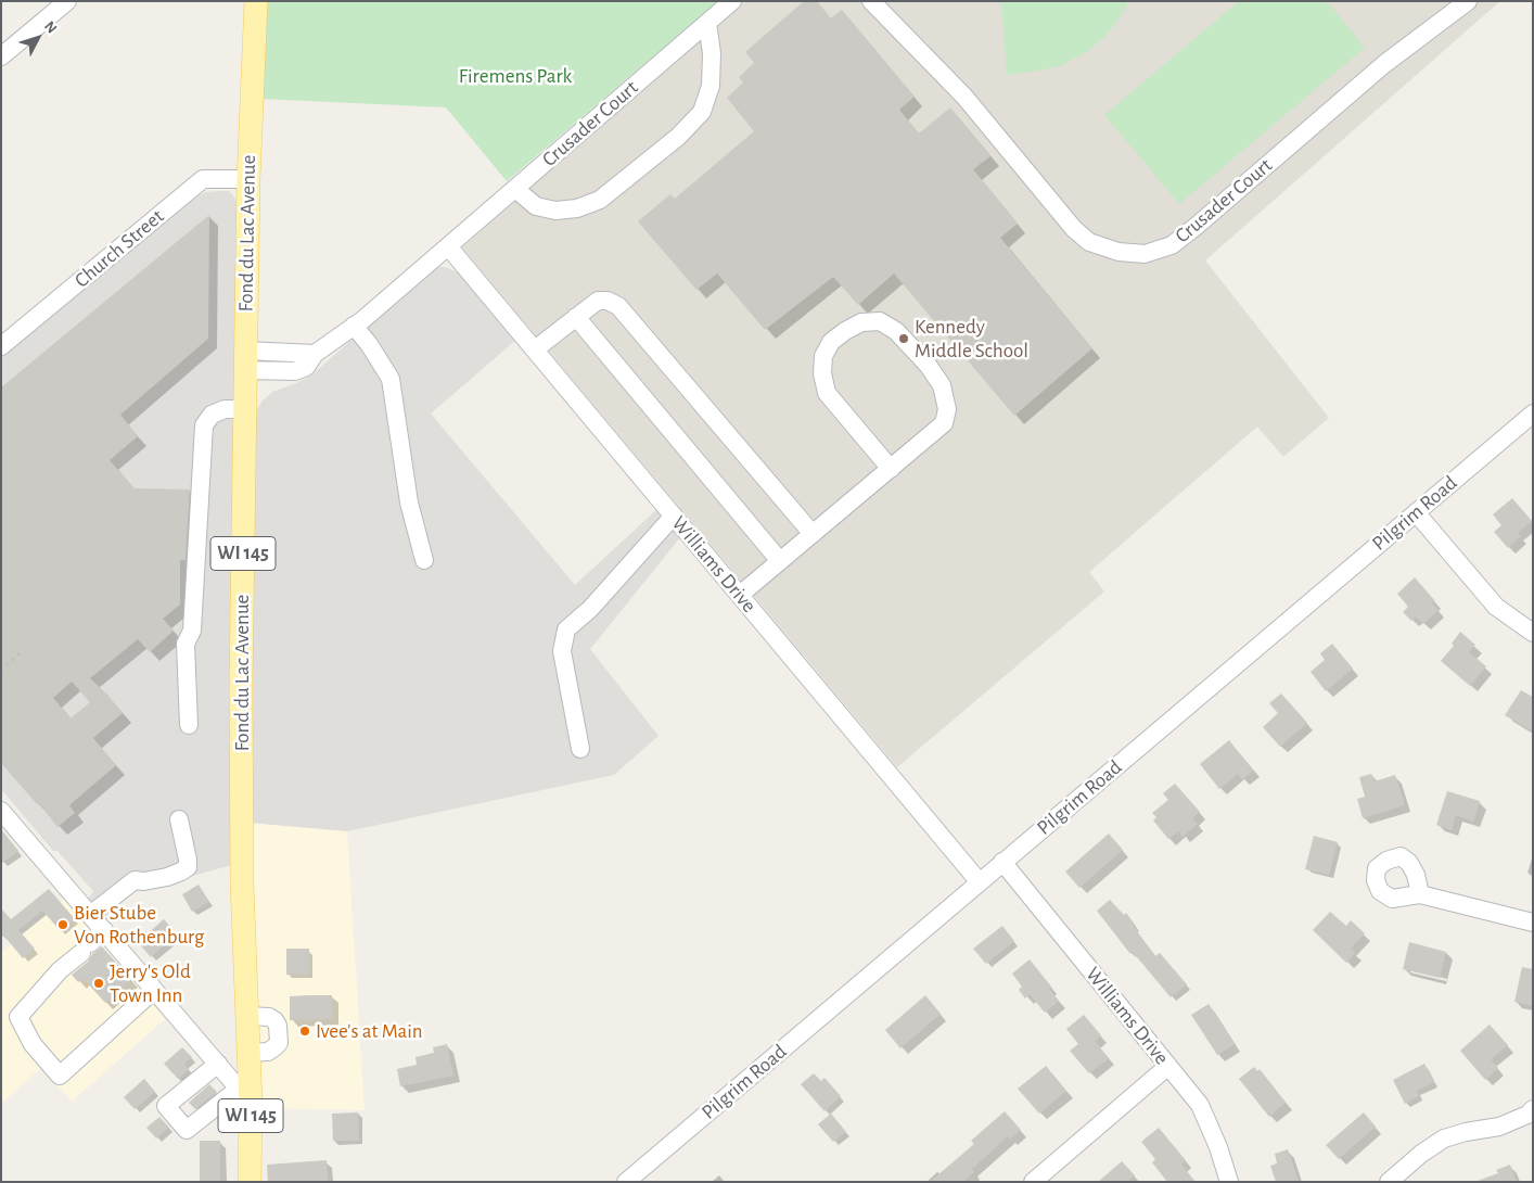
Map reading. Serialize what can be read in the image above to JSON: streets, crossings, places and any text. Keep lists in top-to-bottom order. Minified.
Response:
{"streets":{"main road":["Fond du Lac Avenue","WI 145"],"street":["Crusader Court","Church Street","Pilgrim Road","Williams Drive"]},"crossings":[["Crusader Court","Fond du Lac Avenue"],["Crusader Court","Williams Drive"],["Fond du Lac Avenue","Church Street"],["Pilgrim Road","Williams Drive"]],"parks":["Firemens Park"],"places":["Kennedy Middle School","Bier Stube Von Rothenburg","Jerry's Old Town Inn","Ivee's at Main"],"north":"top right"}
